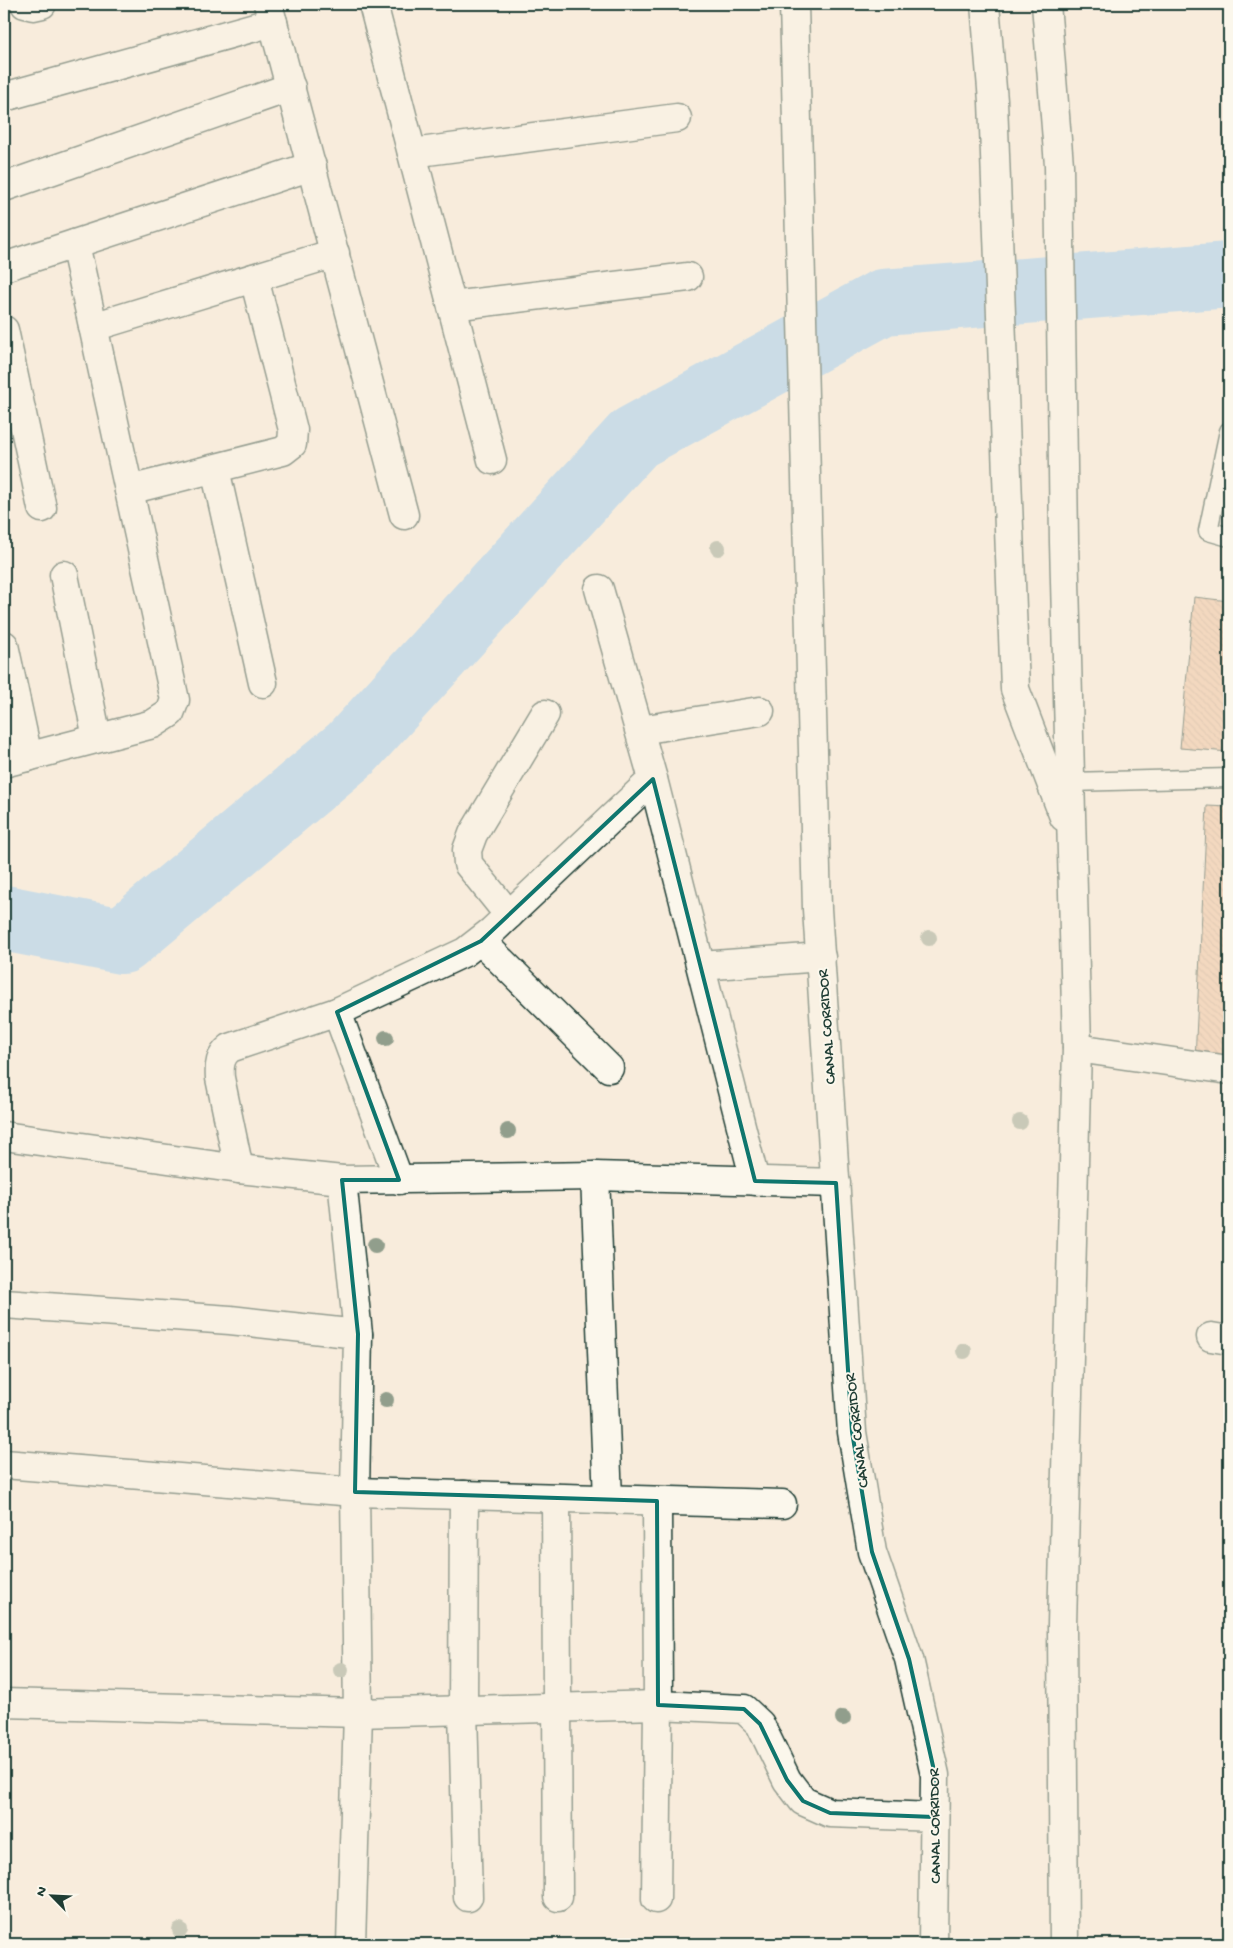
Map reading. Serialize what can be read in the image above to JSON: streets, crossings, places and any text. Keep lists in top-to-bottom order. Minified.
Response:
{"streets":{"street":["CANAL CORRIDOR"]},"north":"top left"}
